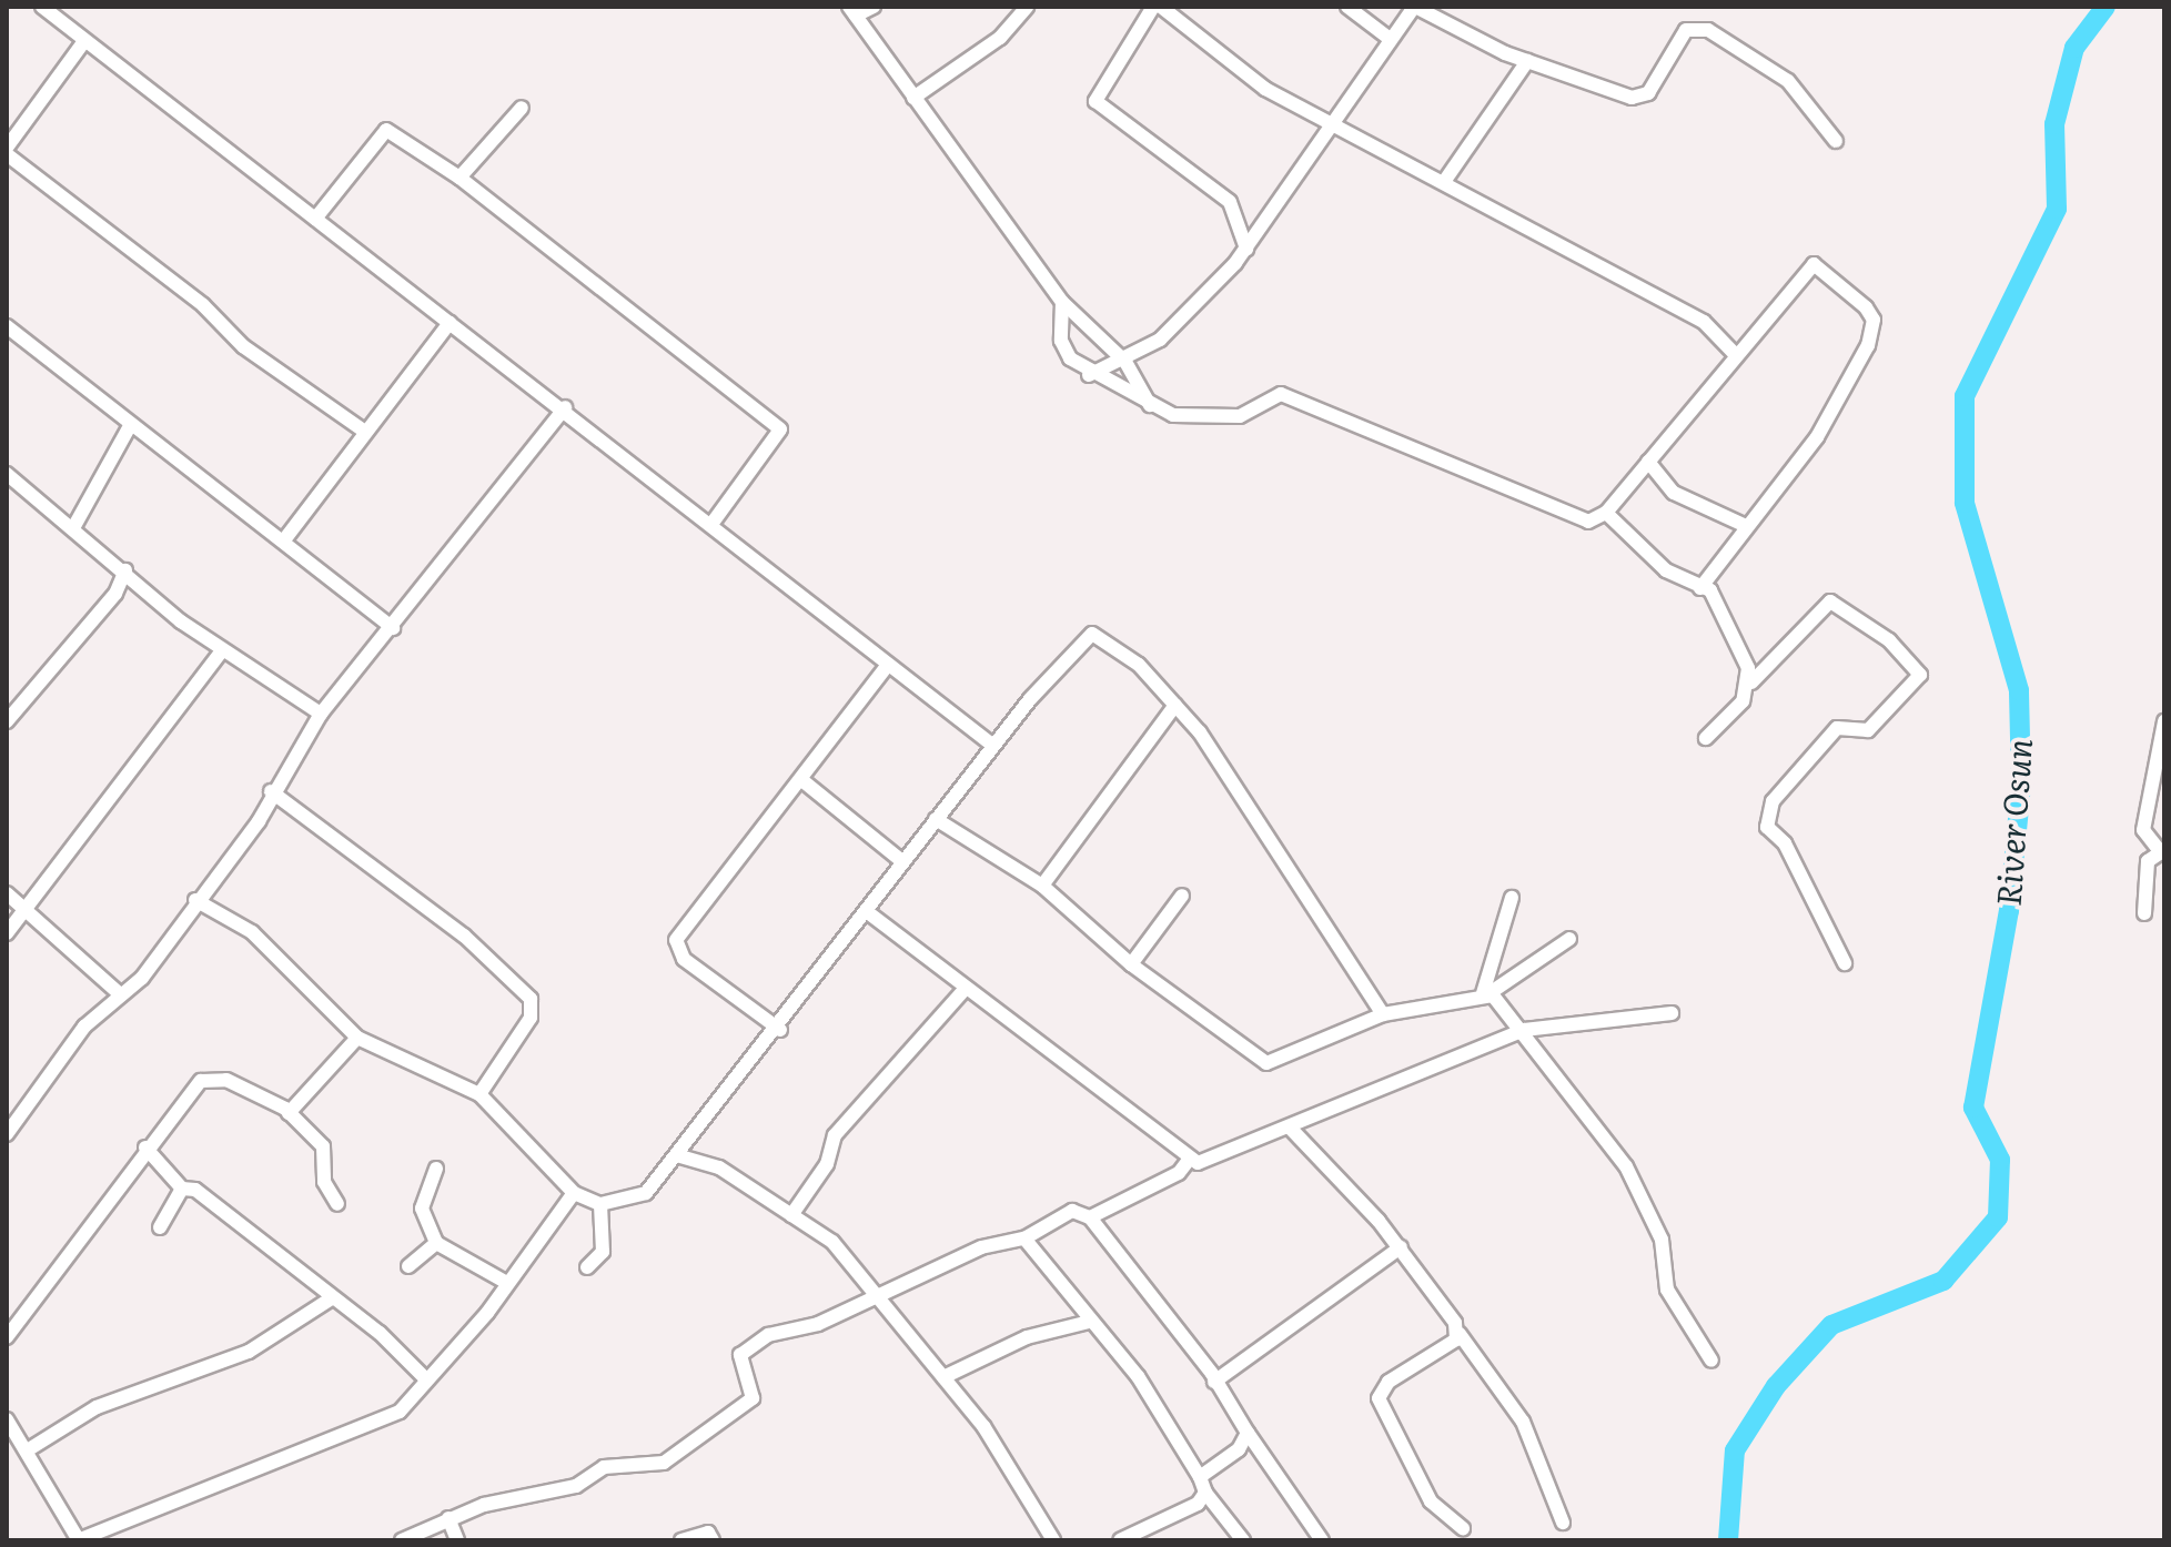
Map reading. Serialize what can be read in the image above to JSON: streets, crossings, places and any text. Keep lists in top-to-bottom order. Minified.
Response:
{"water":["River Osun"]}
